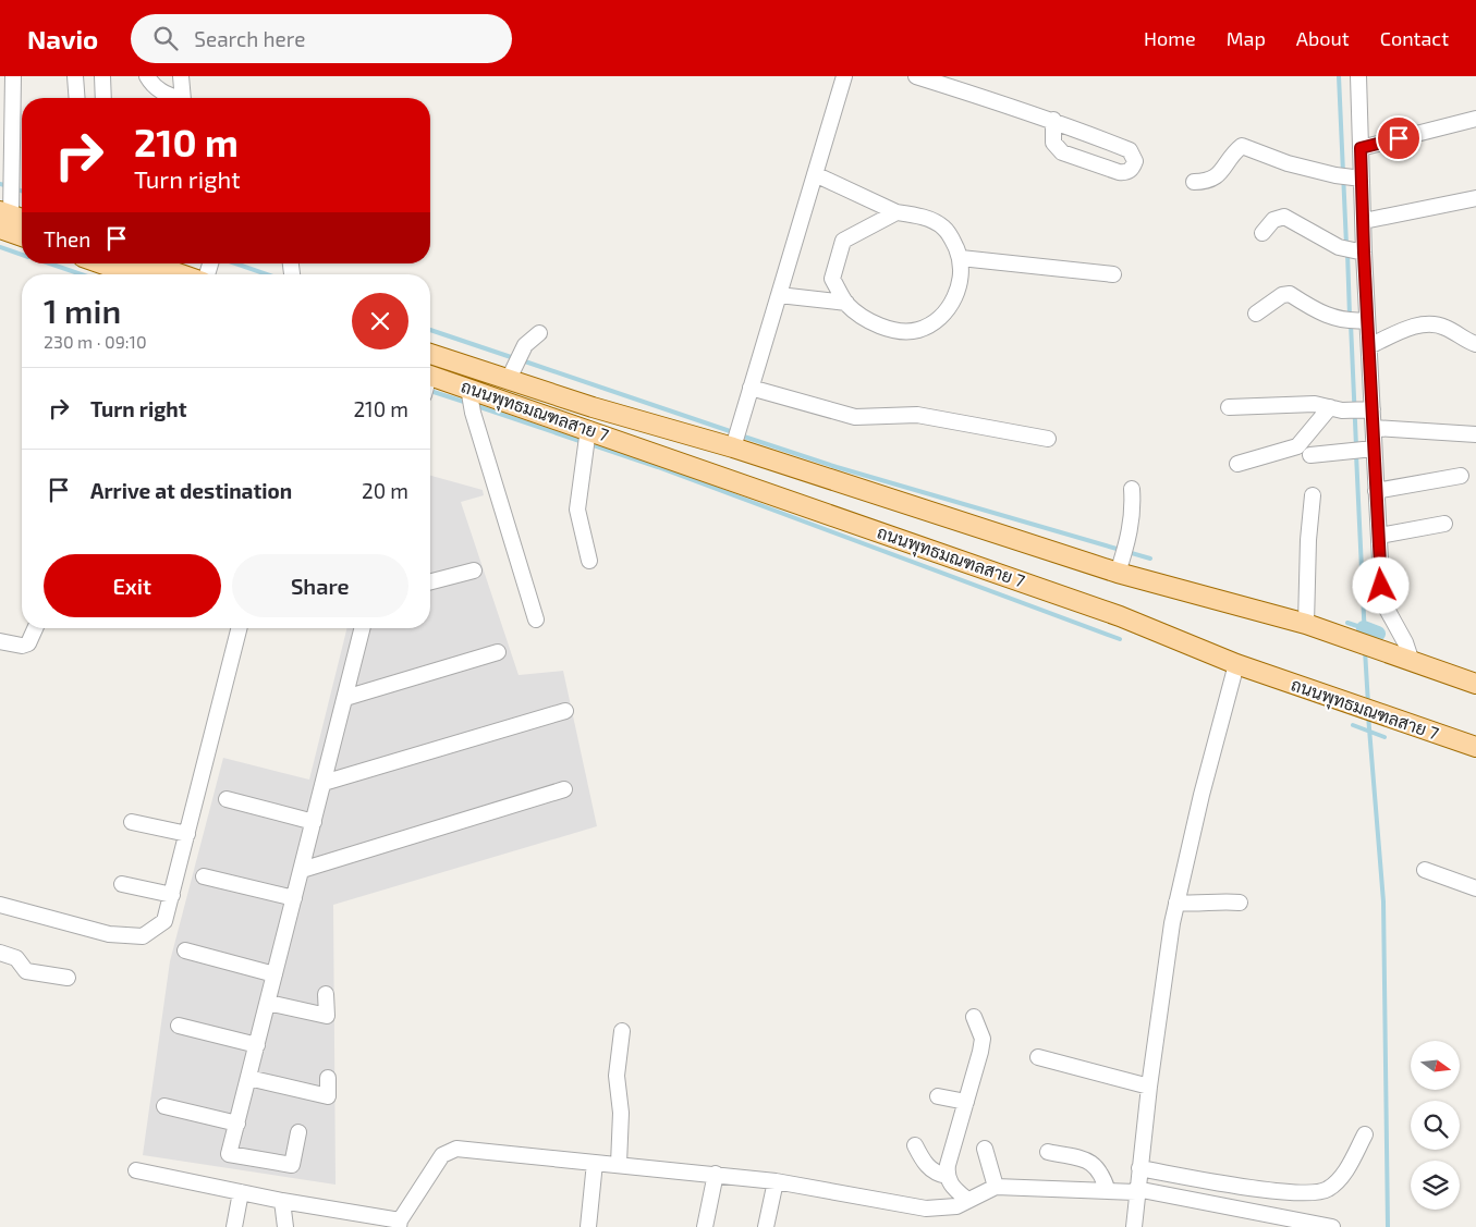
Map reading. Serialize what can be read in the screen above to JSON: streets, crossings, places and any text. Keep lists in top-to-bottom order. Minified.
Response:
{"streets":{"main road":["ถนนพุทธมณฑลสาย 7"]},"north":"right","page":{"header":"Navio","search":"Search here","nav":["Home","Map","About","Contact"],"turn":["210 m","Turn right"],"then":"Then","heading":["1 min","230 m · 09:10"],"list":[{"name":"Turn right","value":"210 m"},{"name":"Arrive at destination","value":"20 m"}],"buttons":["Exit","Share"]}}
